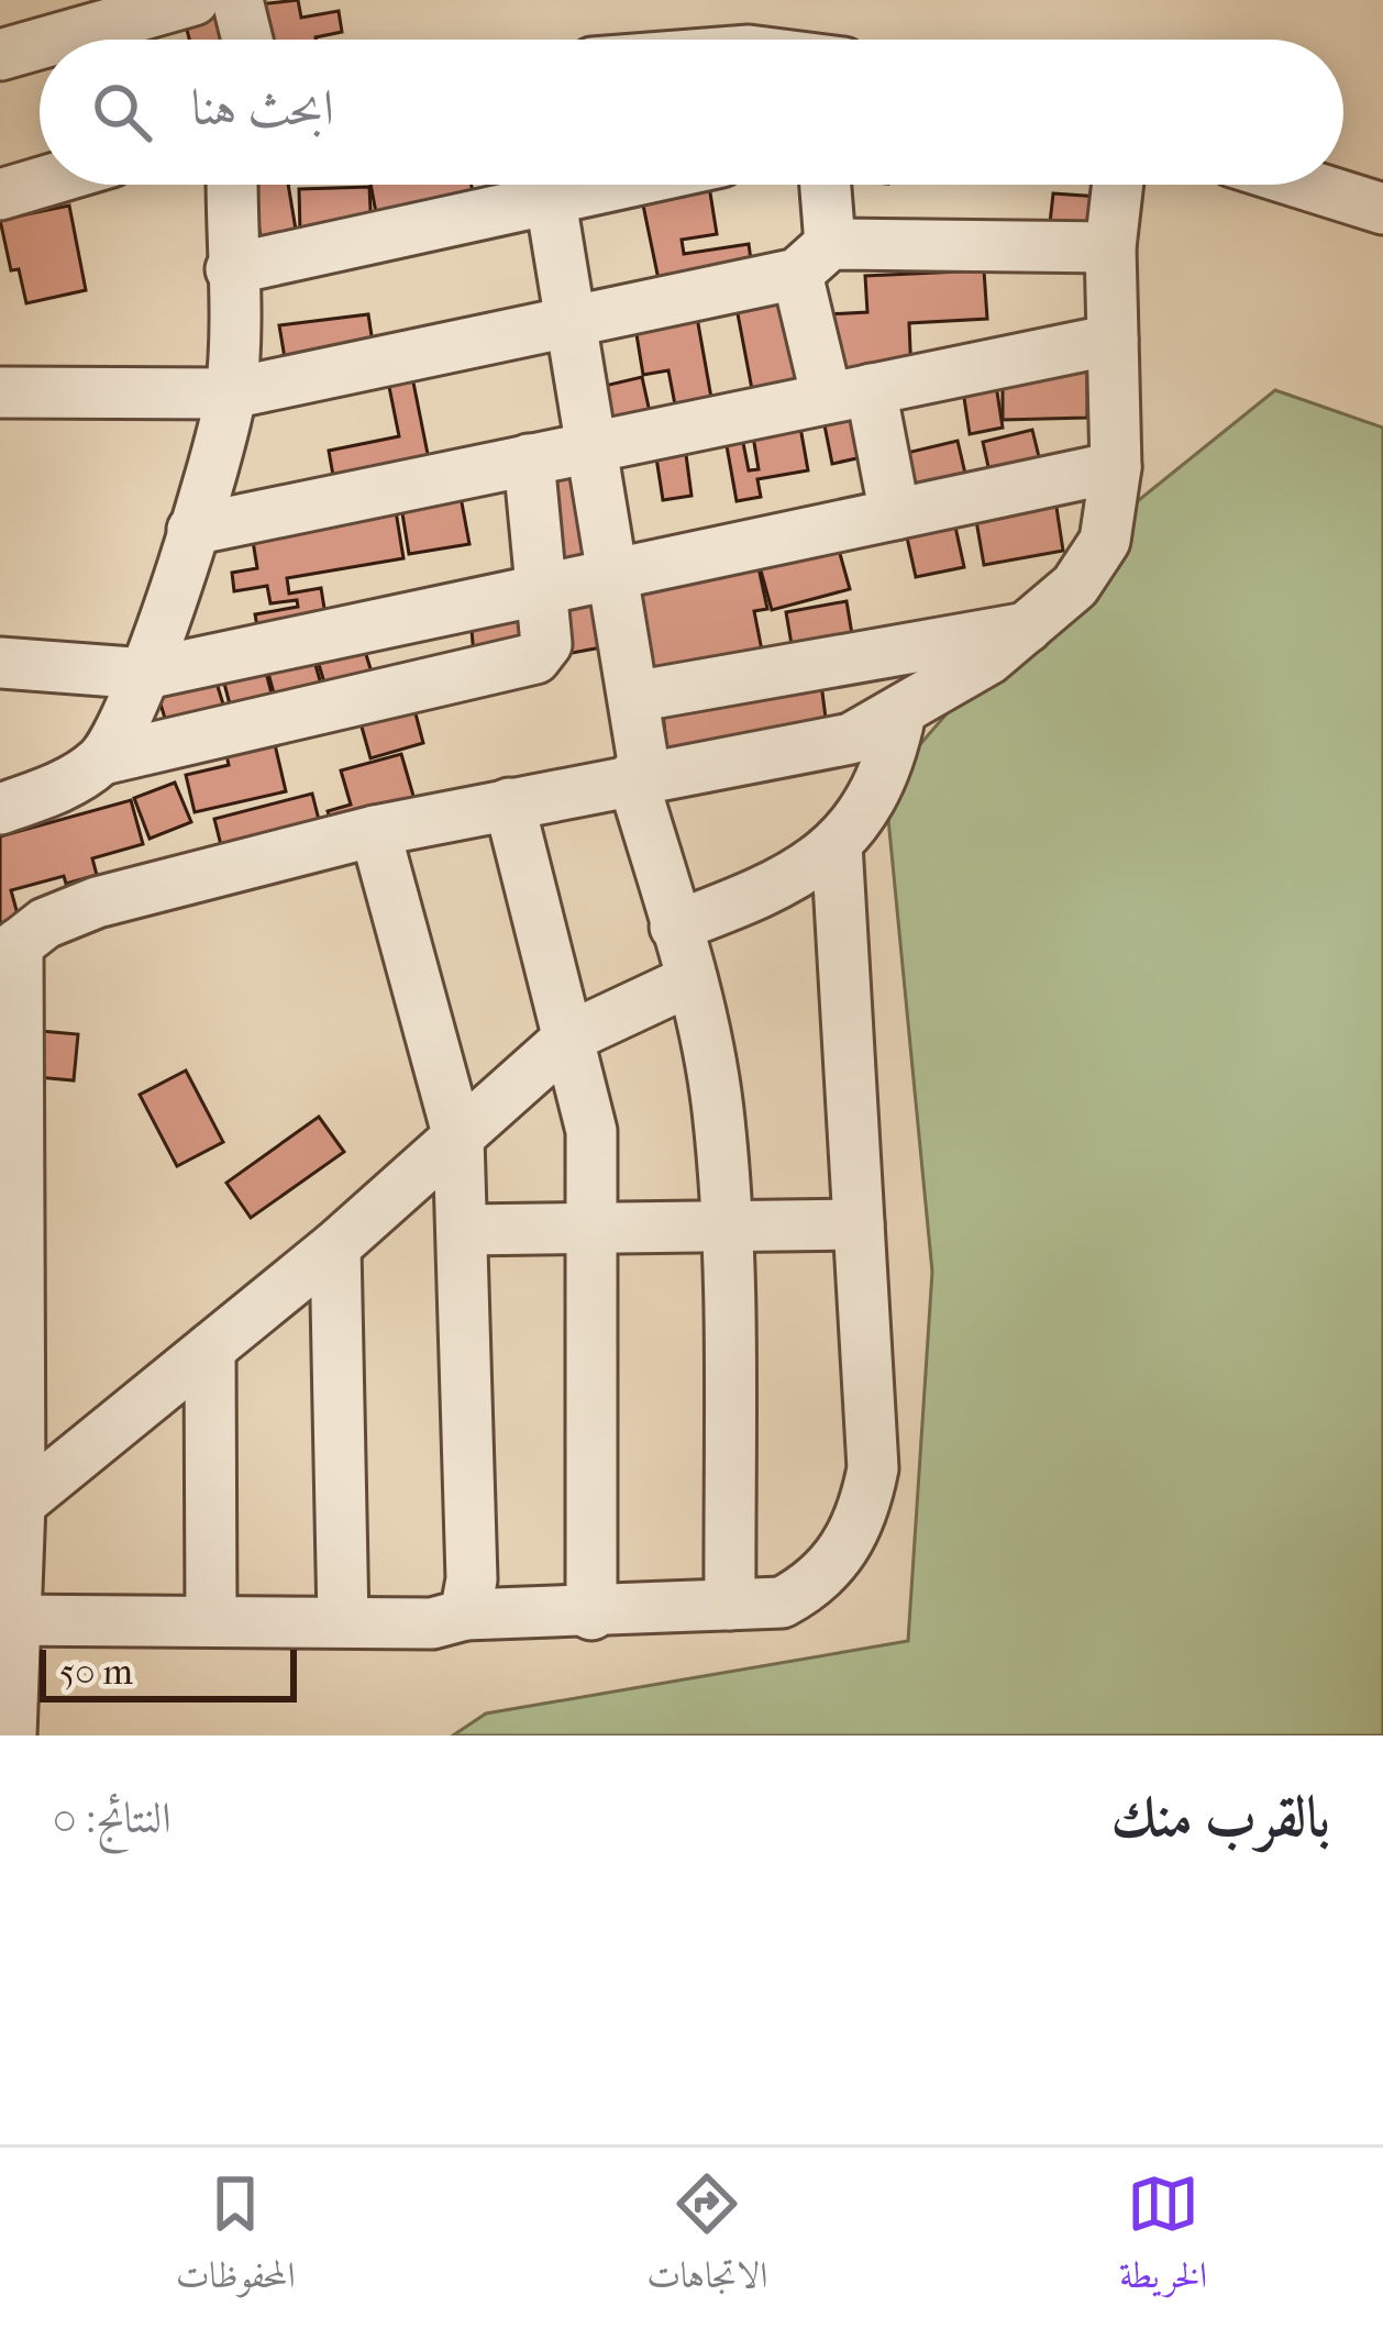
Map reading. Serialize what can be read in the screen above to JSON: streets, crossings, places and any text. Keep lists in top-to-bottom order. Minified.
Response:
{"scale_bar":"50 m","page":{"search":"ابحث هنا","scale":"50 m","heading":["بالقرب منك","النتائج: 0"],"nav":["الخريطة","الاتجاهات","المحفوظات"]}}
